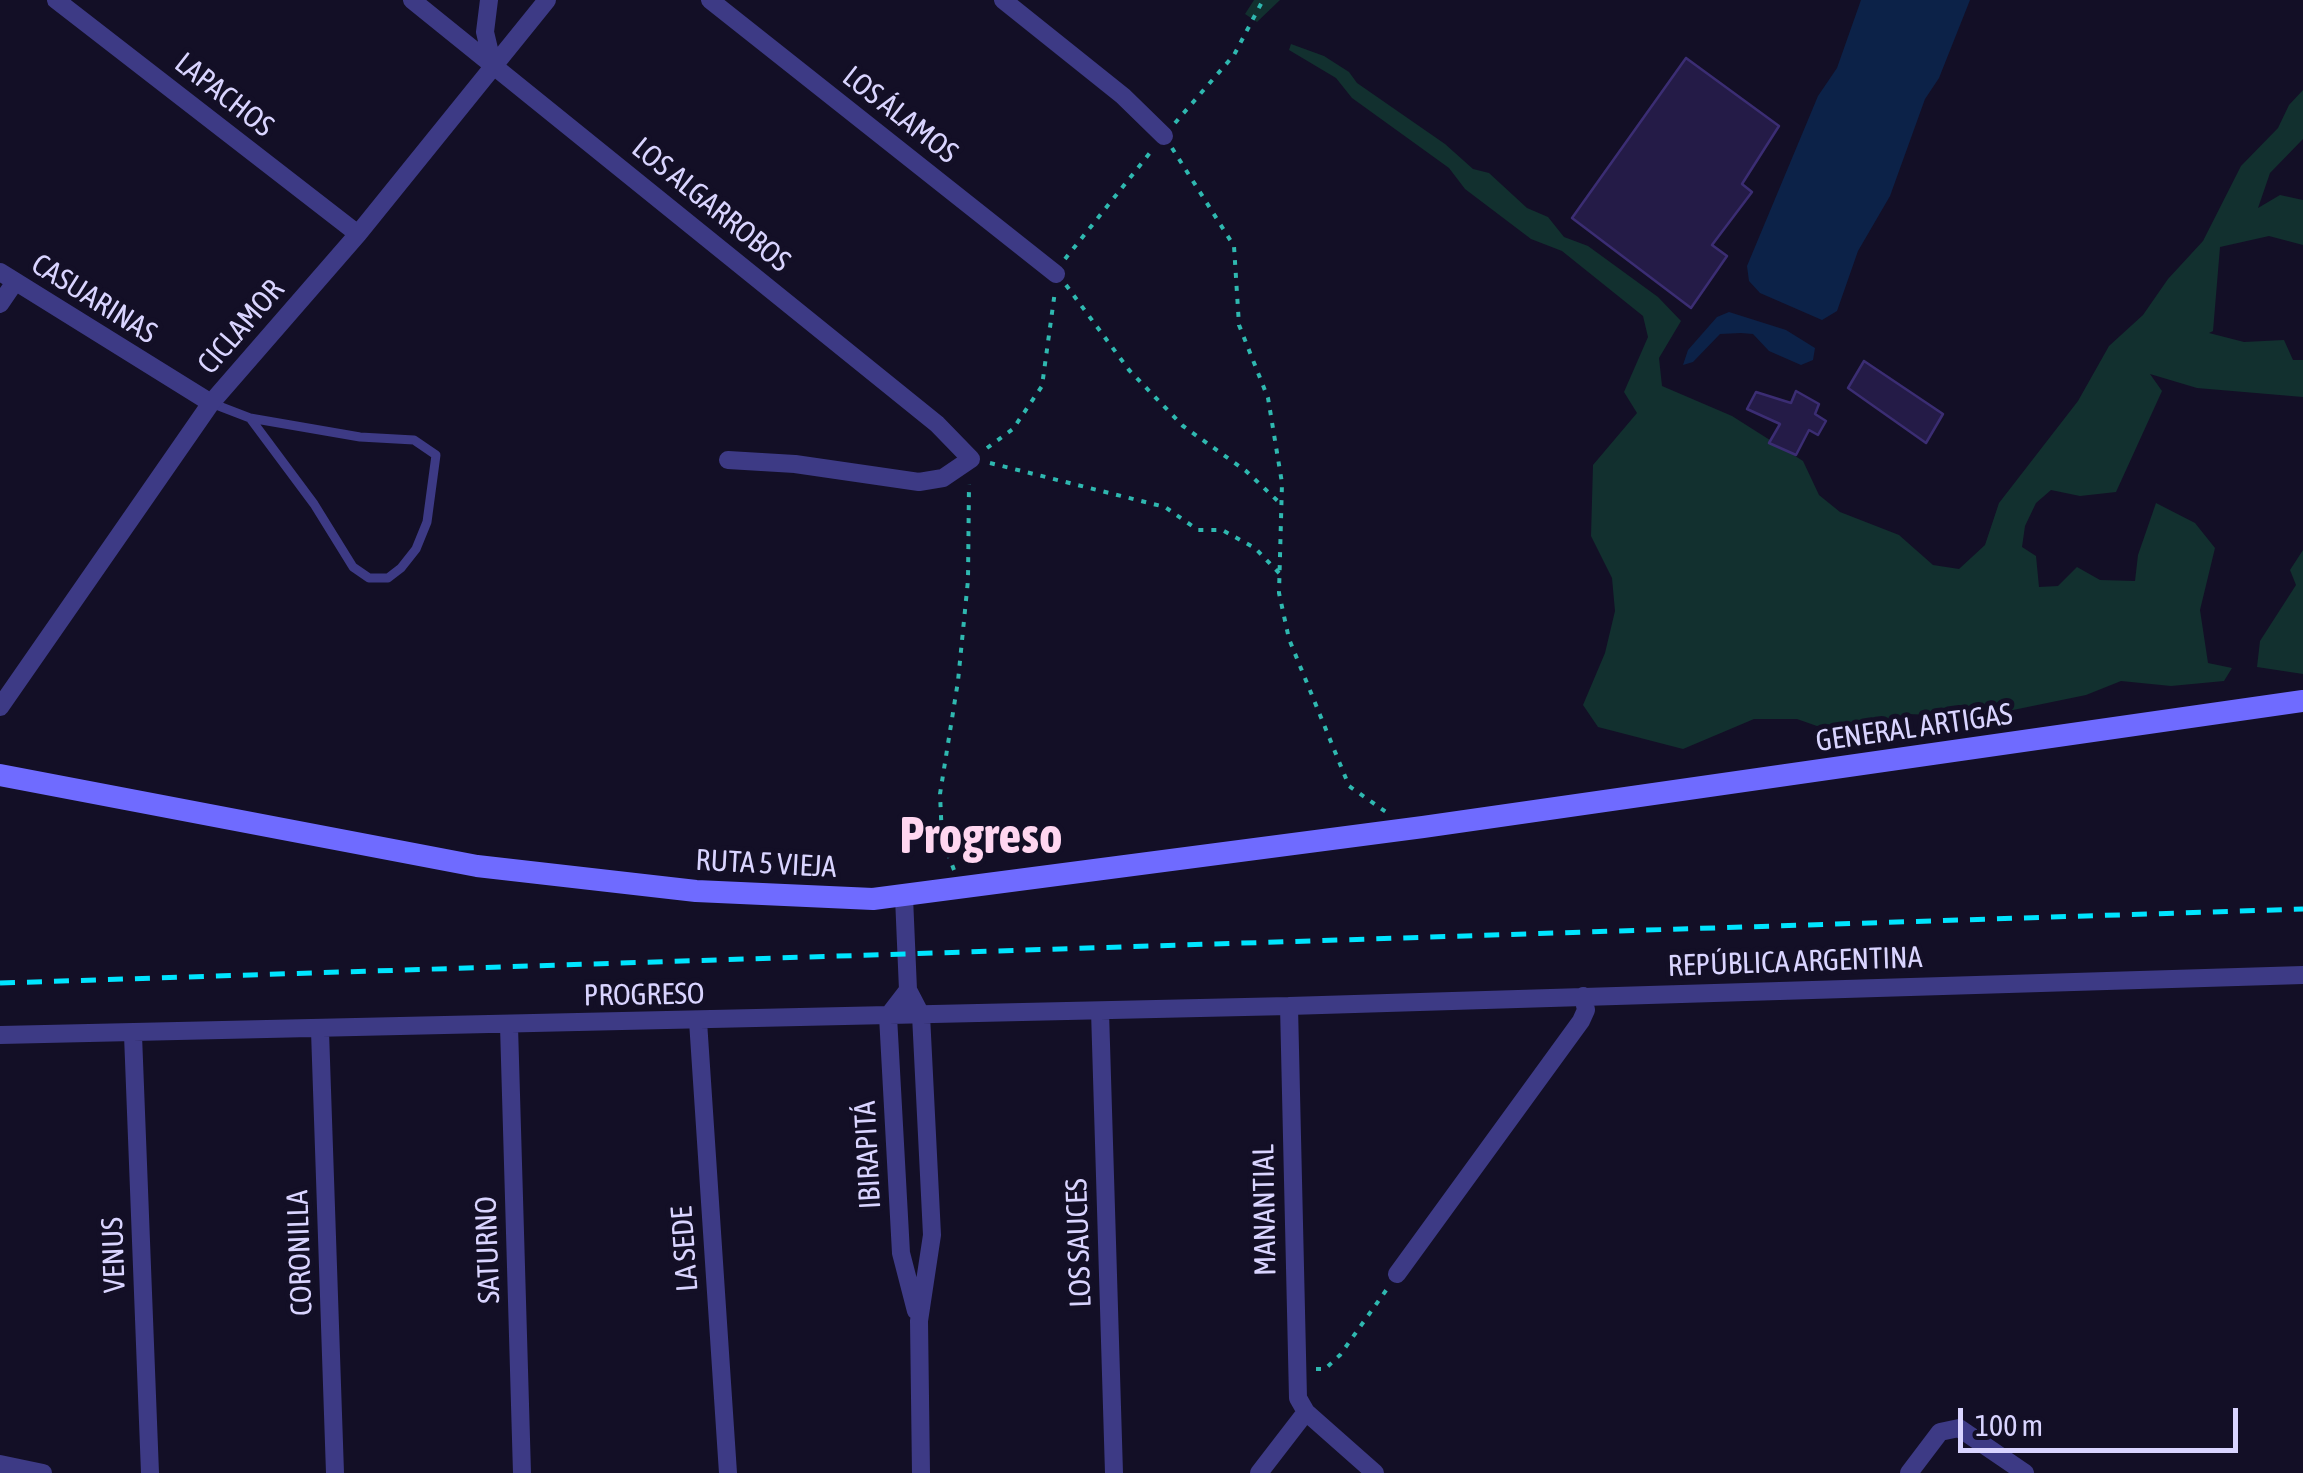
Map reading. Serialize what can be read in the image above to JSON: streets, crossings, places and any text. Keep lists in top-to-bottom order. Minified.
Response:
{"streets":{"street":["LAPACHOS","LOS ÁLAMOS","LOS ALGARROBOS","CASUARINAS","CICLAMOR","GENERAL ARTIGAS","RUTA 5 VIEJA","REPÚBLICA ARGENTINA","PROGRESO","IBIRAPITÁ","MANANTIAL","LOS SAUCES","LA SEDE","SATURNO","CORONILLA","VENUS"]},"crossings":[["LAPACHOS","CICLAMOR"],["LOS ALGARROBOS","CICLAMOR"],["CASUARINAS","CICLAMOR"],["GENERAL ARTIGAS","RUTA 5 VIEJA"],["RUTA 5 VIEJA","IBIRAPITÁ"],["REPÚBLICA ARGENTINA","PROGRESO"],["REPÚBLICA ARGENTINA","MANANTIAL"],["PROGRESO","IBIRAPITÁ"],["PROGRESO","MANANTIAL"],["PROGRESO","LOS SAUCES"],["PROGRESO","LA SEDE"],["PROGRESO","SATURNO"],["PROGRESO","CORONILLA"],["PROGRESO","VENUS"]],"districts":["Progreso"],"scale_bar":"100 m"}
